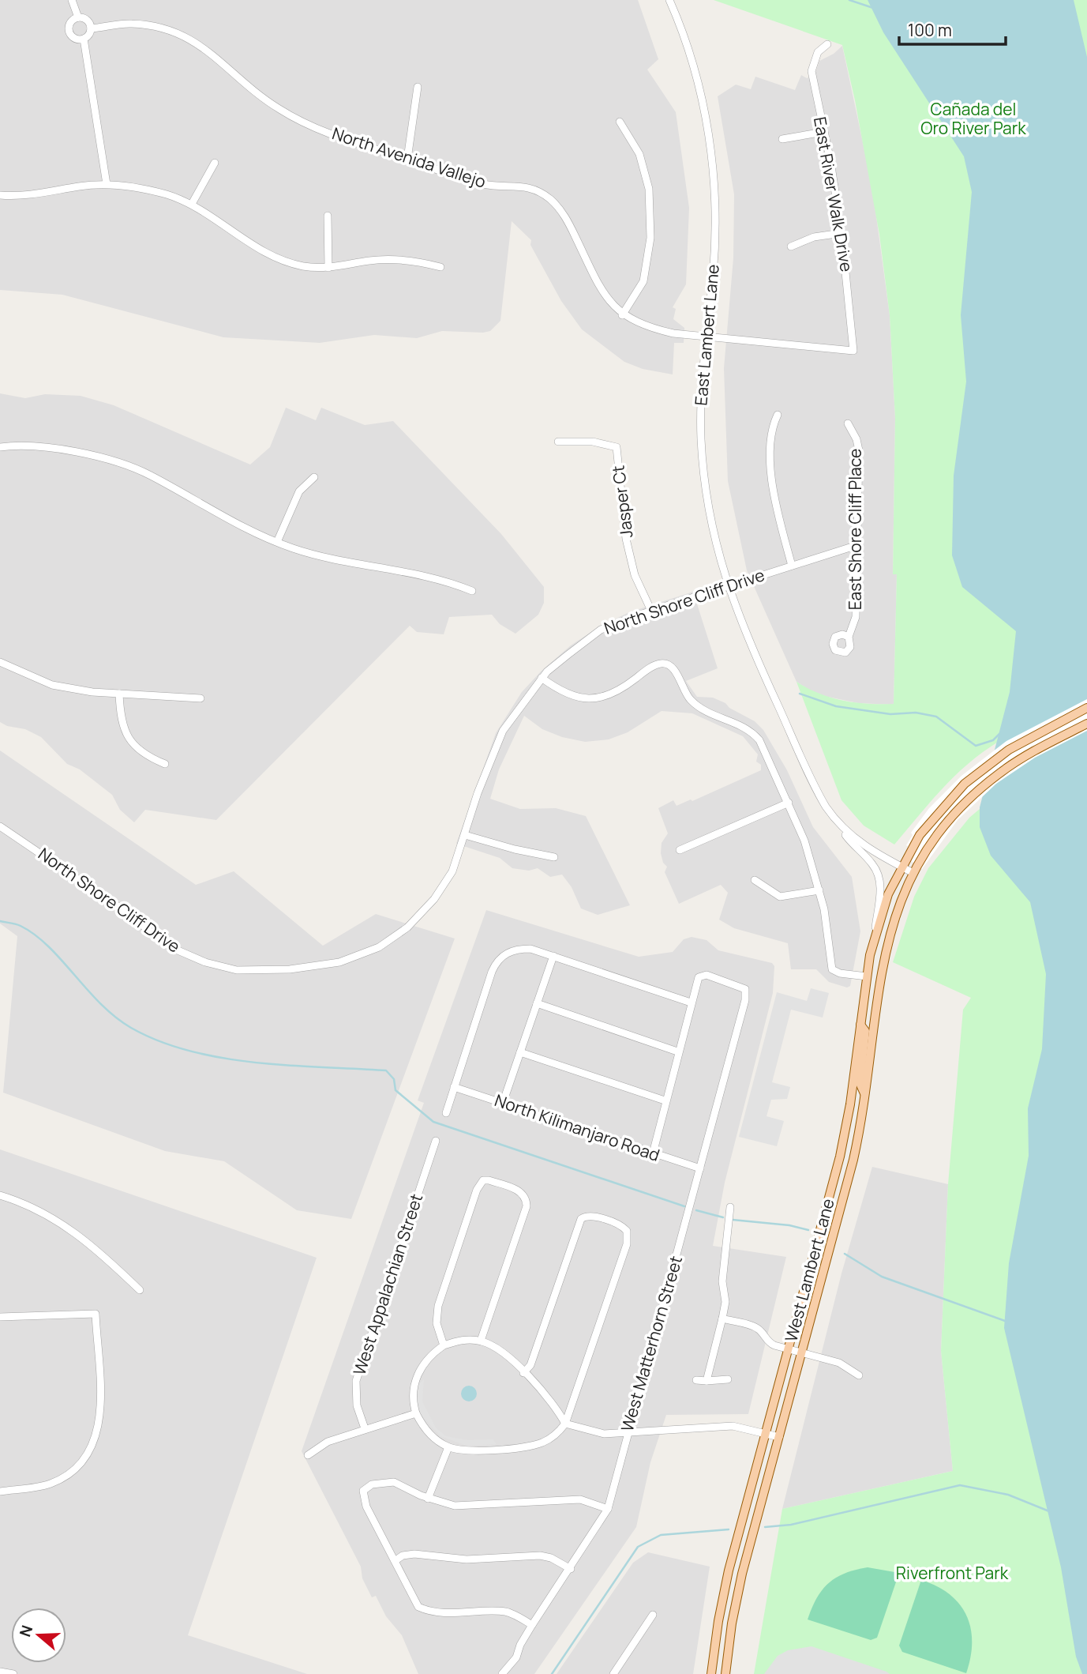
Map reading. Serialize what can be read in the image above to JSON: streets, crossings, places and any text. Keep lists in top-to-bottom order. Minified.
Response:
{"streets":{"main road":["West Lambert Lane"],"street":["North Avenida Vallejo","East River Walk Drive","East Lambert Lane","Jasper Ct","East Shore Cliff Place","North Shore Cliff Drive","North Kilimanjaro Road","West Appalachian Street","West Matterhorn Street"]},"crossings":[["North Avenida Vallejo","East River Walk Drive"],["North Avenida Vallejo","East Lambert Lane"],["East Lambert Lane","North Shore Cliff Drive"],["East Lambert Lane","West Lambert Lane"],["Jasper Ct","North Shore Cliff Drive"],["East Shore Cliff Place","North Shore Cliff Drive"],["North Kilimanjaro Road","West Matterhorn Street"]],"parks":["Cañada del Oro River Park","Riverfront Park"],"scale_bar":"100 m","north":"left"}
